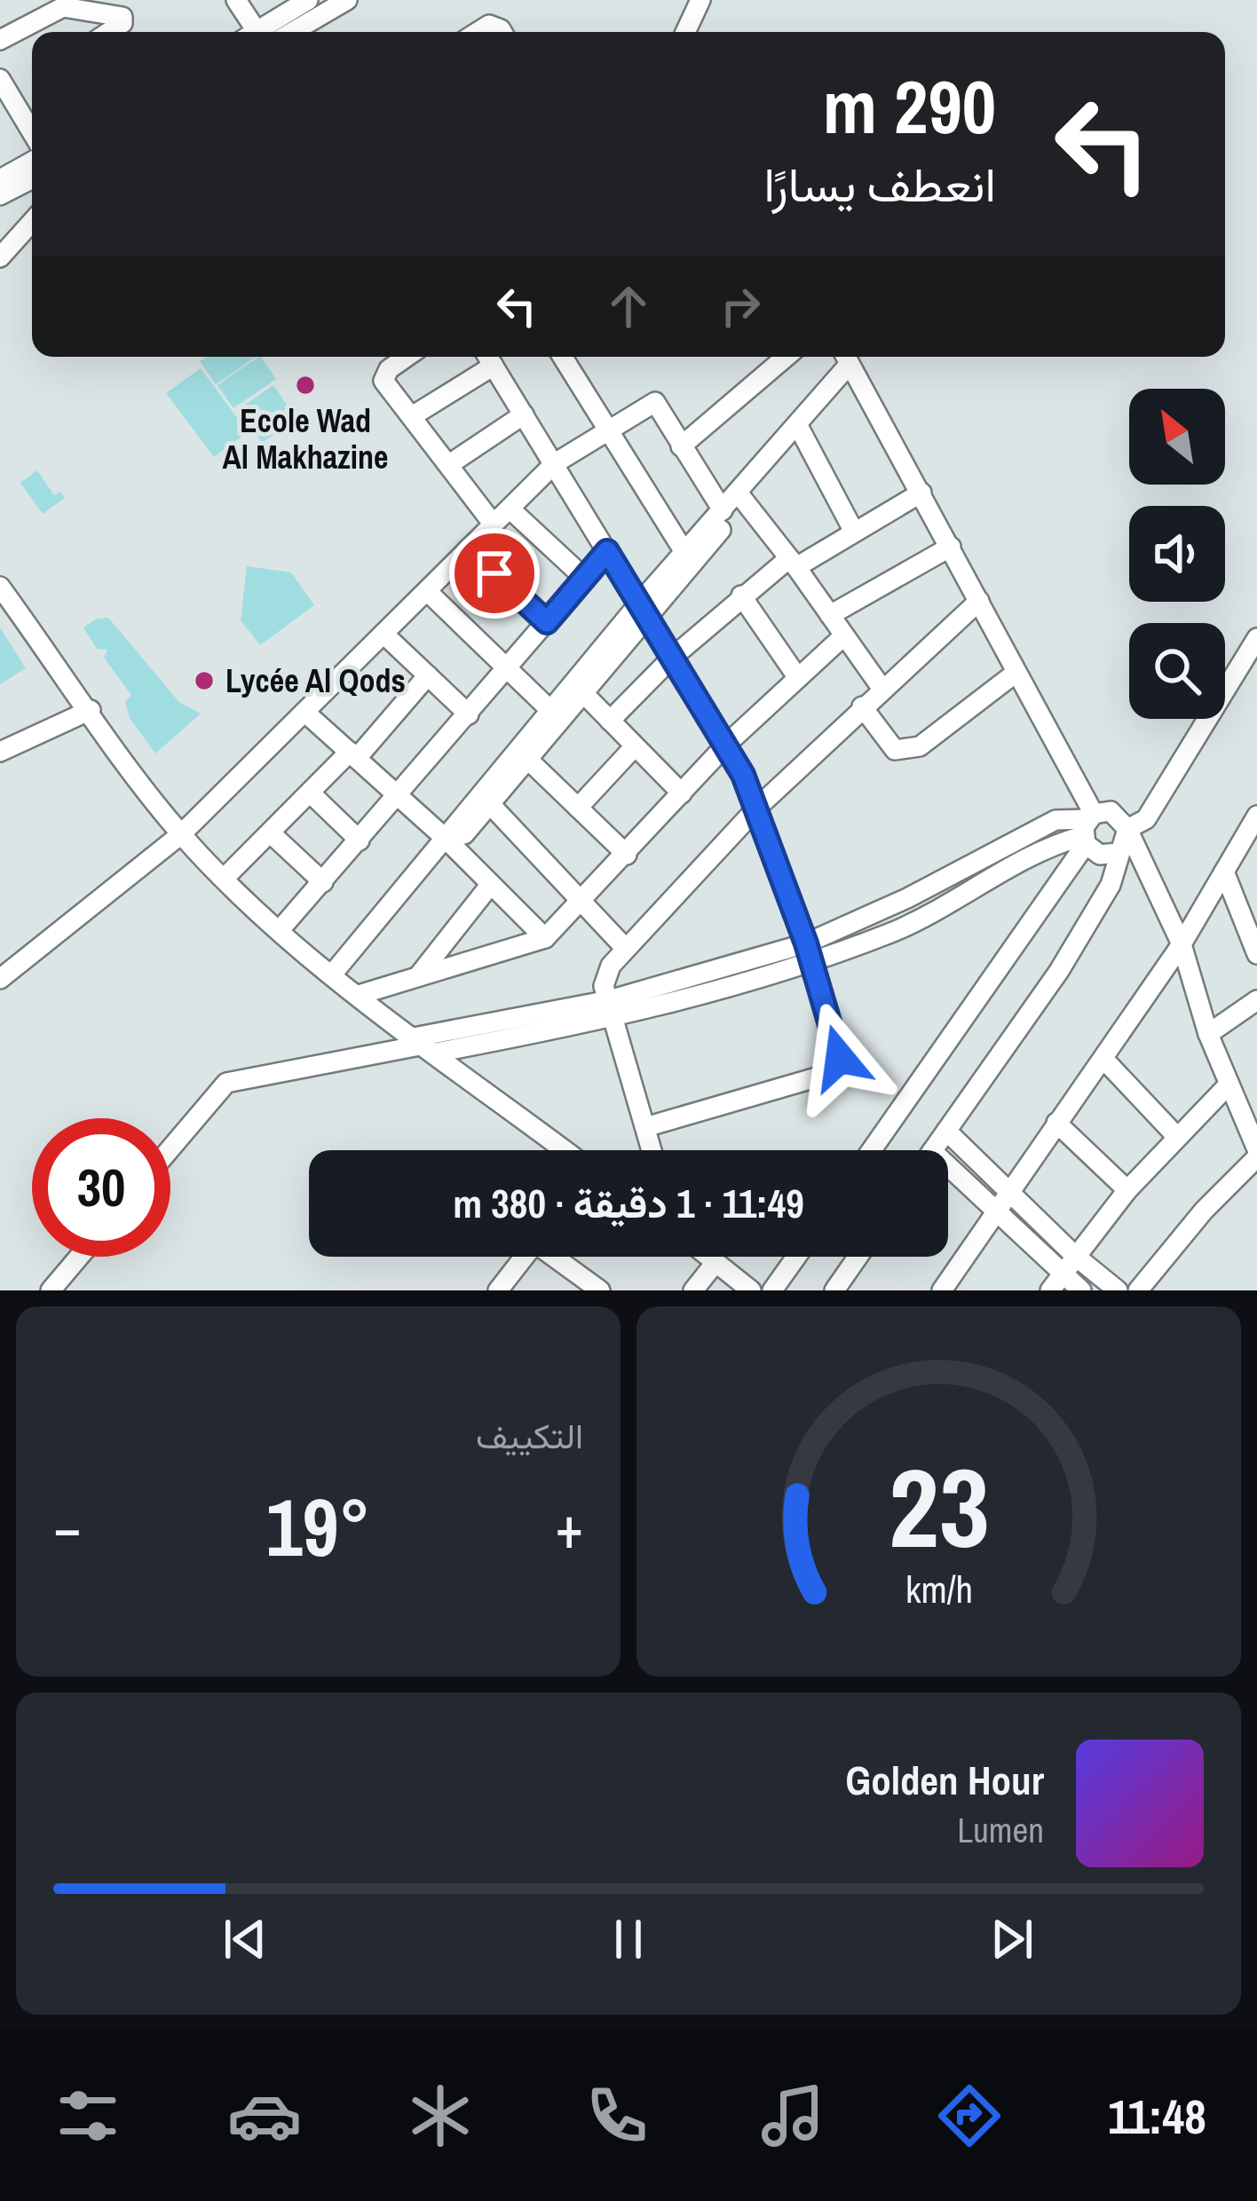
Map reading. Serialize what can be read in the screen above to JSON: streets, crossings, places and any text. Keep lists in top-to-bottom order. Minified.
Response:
{"places":["Ecole Wad Al Makhazine","Lycée Al Qods"],"north":"top left","page":{"turn":["290 m","انعطف يسارًا"],"limit":"30","trip":"11:49 · 1 دقيقة · 380 m","tile":"التكييف","heat":["−","19°","+"],"song":["Golden Hour","Lumen"],"tabs":"11:48","gauge":["23","km/h"]}}
